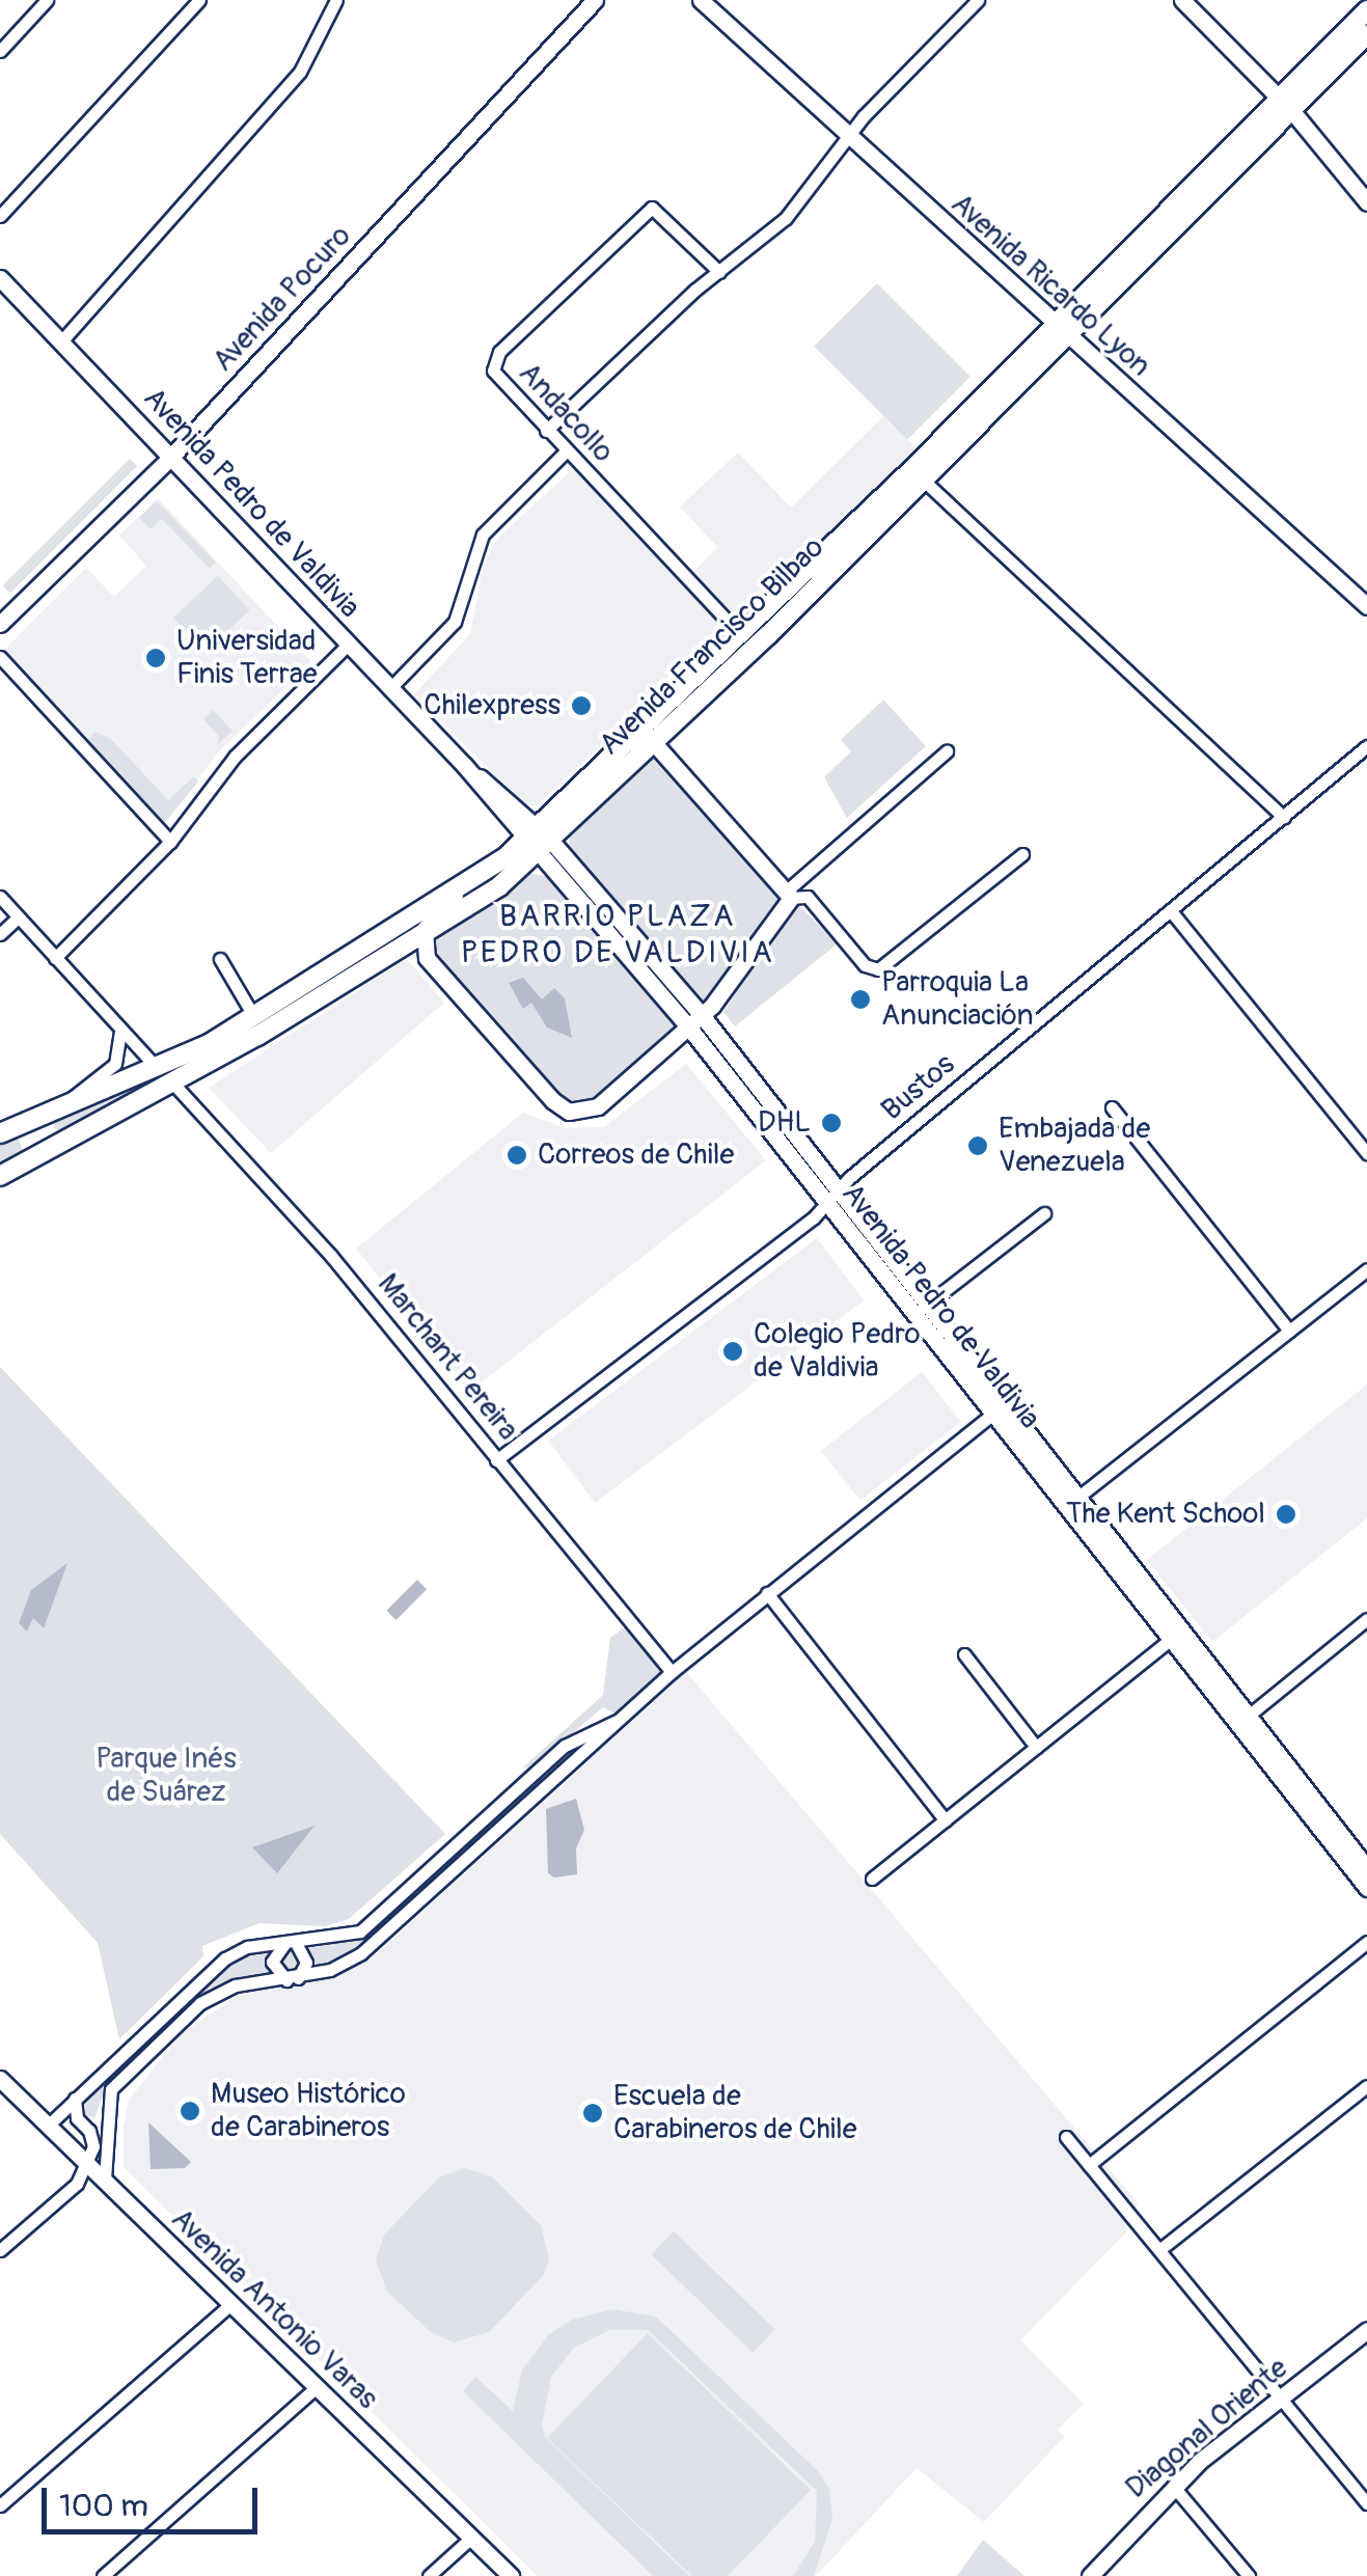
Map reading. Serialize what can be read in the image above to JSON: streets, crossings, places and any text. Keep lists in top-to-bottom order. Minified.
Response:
{"streets":{"main road":["Avenida Ricardo Lyon","Avenida Pocuro","Avenida Pedro de Valdivia","Avenida Francisco Bilbao","Avenida Antonio Varas","Diagonal Oriente"],"street":["Andacollo","Bustos","Marchant Pereira"]},"crossings":[["Avenida Ricardo Lyon","Avenida Francisco Bilbao"],["Avenida Pocuro","Avenida Pedro de Valdivia"],["Andacollo","Avenida Francisco Bilbao"],["Avenida Pedro de Valdivia","Avenida Francisco Bilbao"],["Avenida Pedro de Valdivia","Bustos"],["Avenida Francisco Bilbao","Marchant Pereira"],["Bustos","Marchant Pereira"]],"districts":["BARRIO PLAZA PEDRO DE VALDIVIA"],"parks":["Parque Inés de Suárez"],"places":["Universidad Finis Terrae","Chilexpress","Parroquia La Anunciación","DHL","Embajada de Venezuela","Correos de Chile","Colegio Pedro de Valdivia","The Kent School","Museo Histórico de Carabineros","Escuela de Carabineros de Chile"],"scale_bar":"100 m"}
